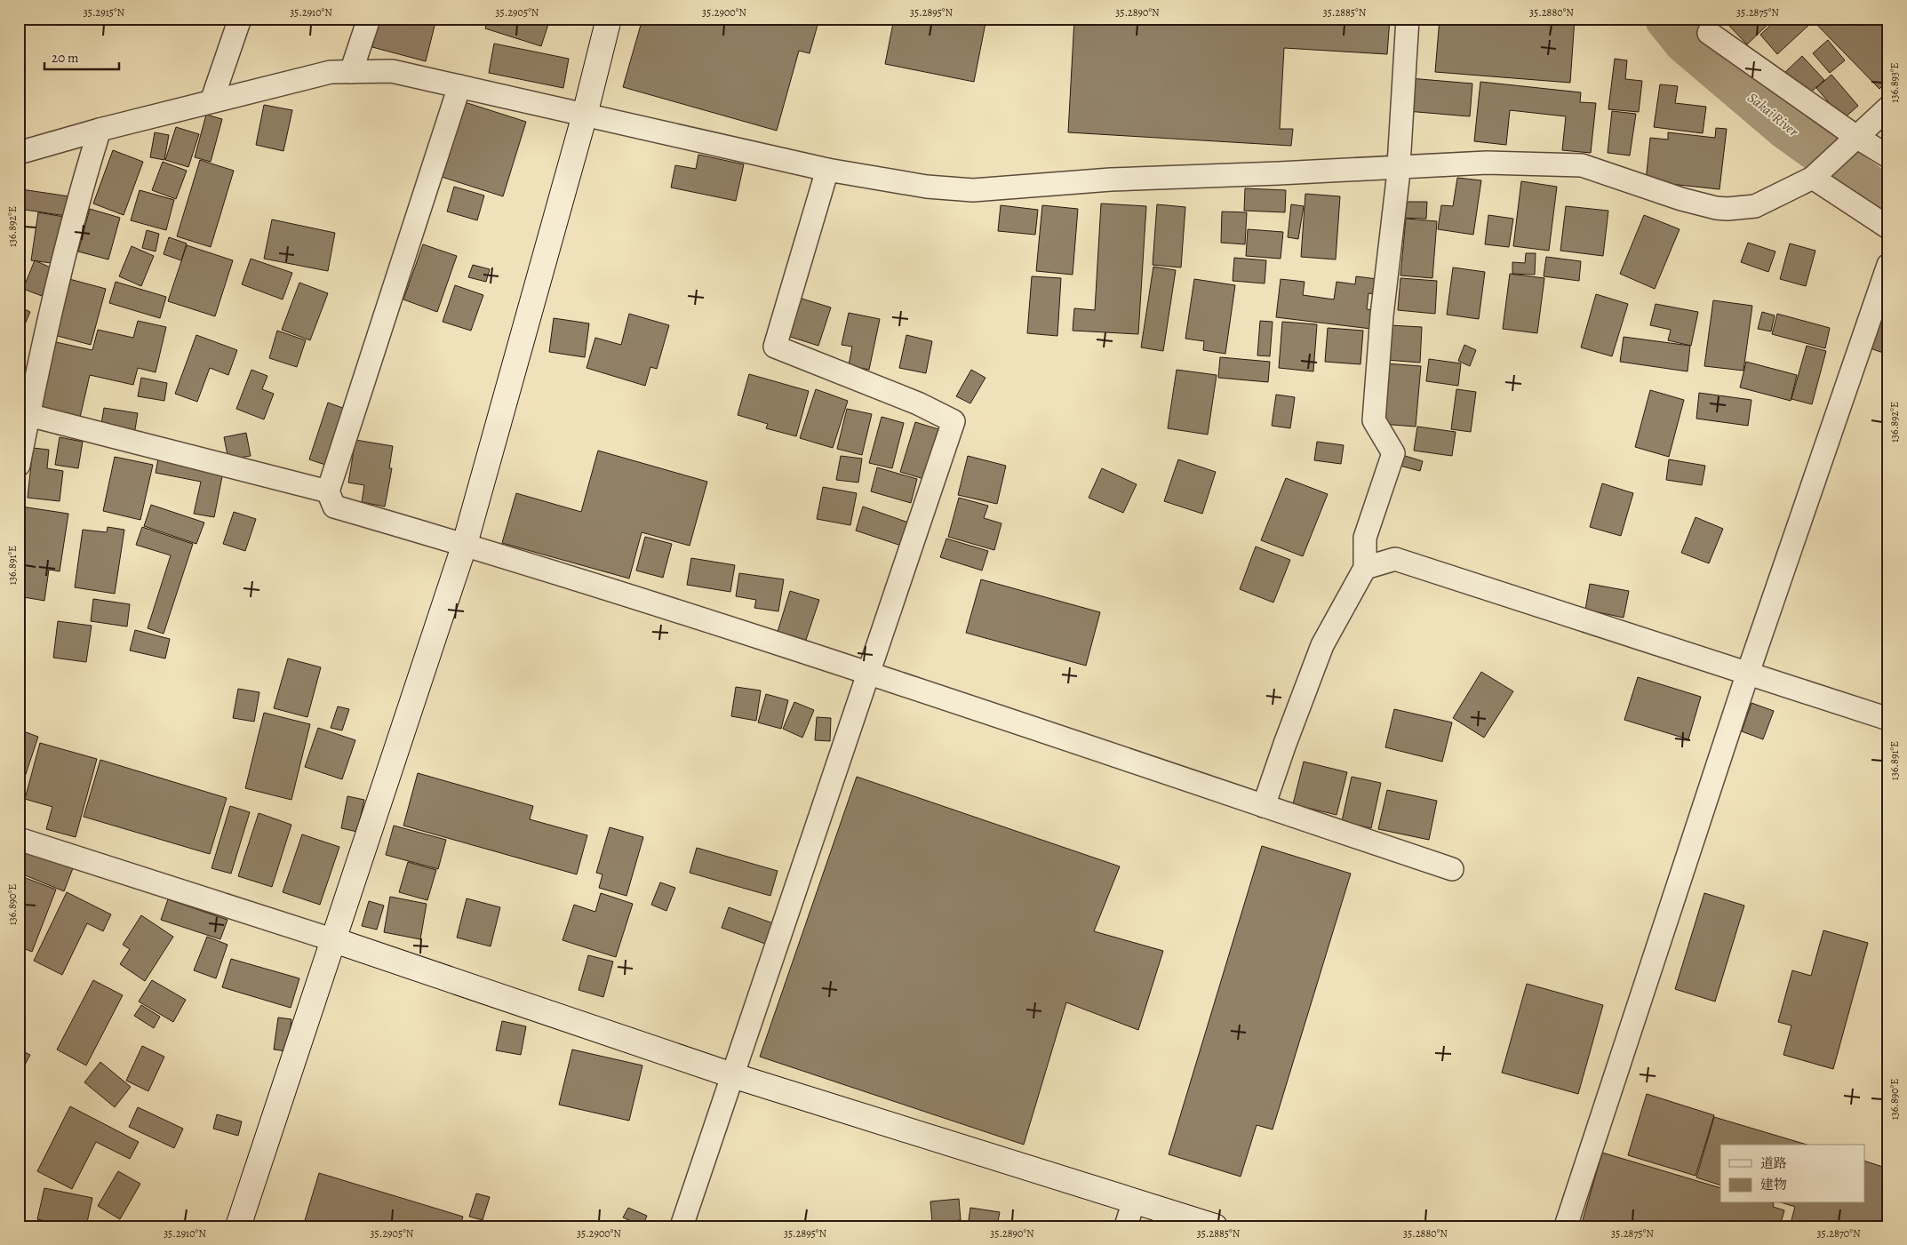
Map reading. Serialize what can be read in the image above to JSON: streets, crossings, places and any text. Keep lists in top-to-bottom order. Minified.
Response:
{"water":["Sakai River"],"legend":["道路","建物"],"scale_bar":"20 m","coordinates":["35.2915°N","35.2910°N","35.2905°N","35.2900°N","35.2895°N","35.2890°N","35.2885°N","35.2880°N","35.2875°N","136.893°E","136.892°E","136.891°E","136.890°E","35.2870°N"]}
